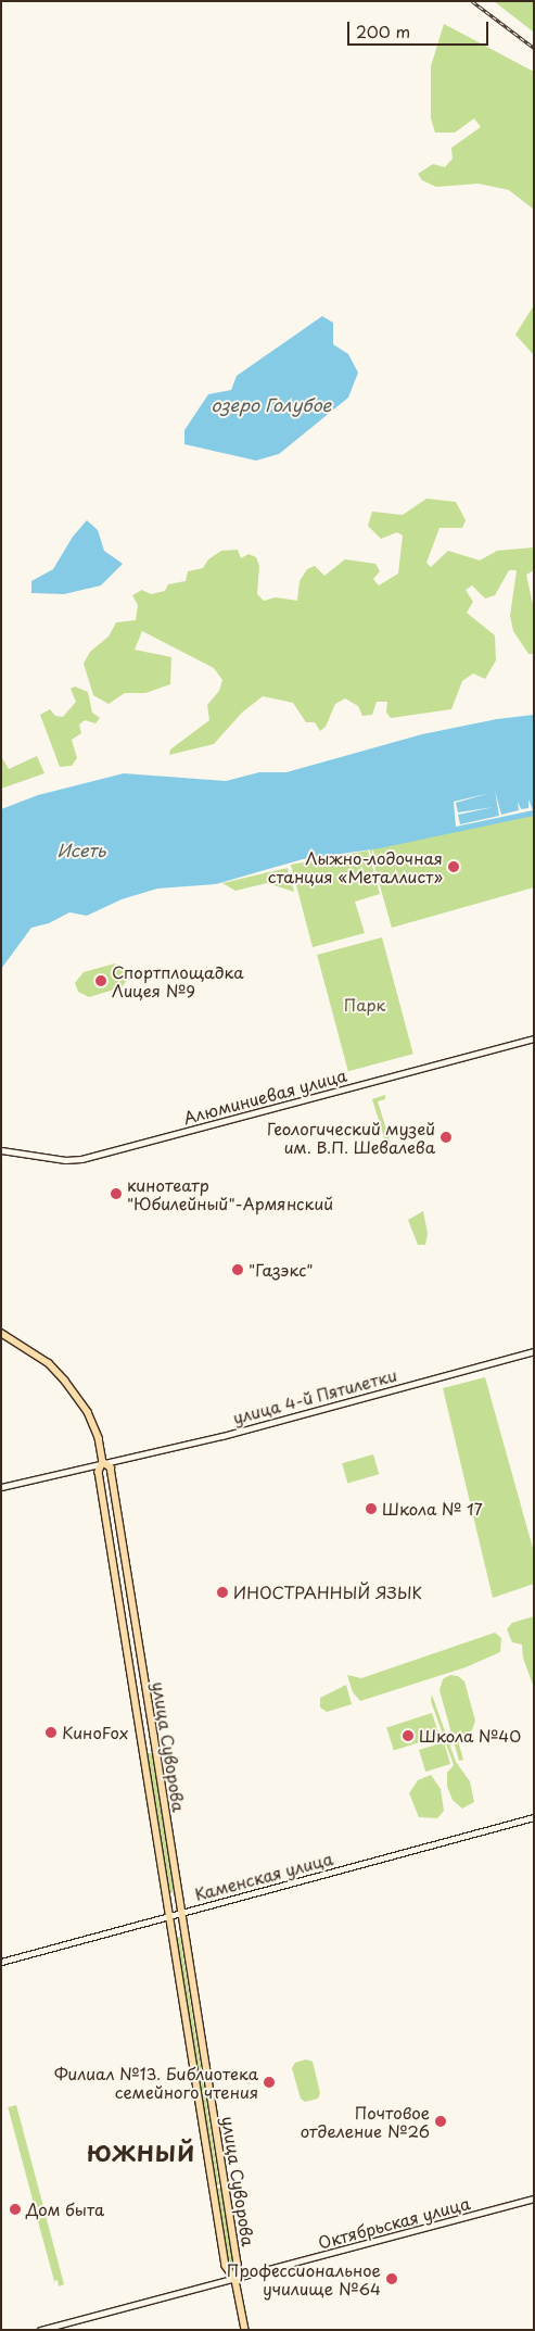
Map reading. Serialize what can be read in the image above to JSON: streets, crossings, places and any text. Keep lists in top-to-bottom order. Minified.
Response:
{"streets":{"main road":["улица Суворова"],"street":["Алюминиевая улица","улица 4-й Пятилетки","Каменская улица","Октябрьская улица"]},"crossings":[["улица 4-й Пятилетки","улица Суворова"],["улица Суворова","Каменская улица"],["улица Суворова","Октябрьская улица"]],"districts":["ЮЖНЫЙ"],"water":["озеро Голубое","Исеть"],"parks":["Парк"],"places":["Лыжно-лодочная станция «Металлист»","Спортплощадка Лицея №9","Геологический музей им. В.П. Шевалева","кинотеатр \"Юбилейный\"-Армянский","\"Газэкс\"","Школа № 17","ИНОСТРАННЫЙ ЯЗЫК","КиноFox","Школа №40","Филиал №13. Библиотека семейного чтения","Почтовое отделение №26","Дом быта","Профессиональное училище №64"],"scale_bar":"200 m"}
